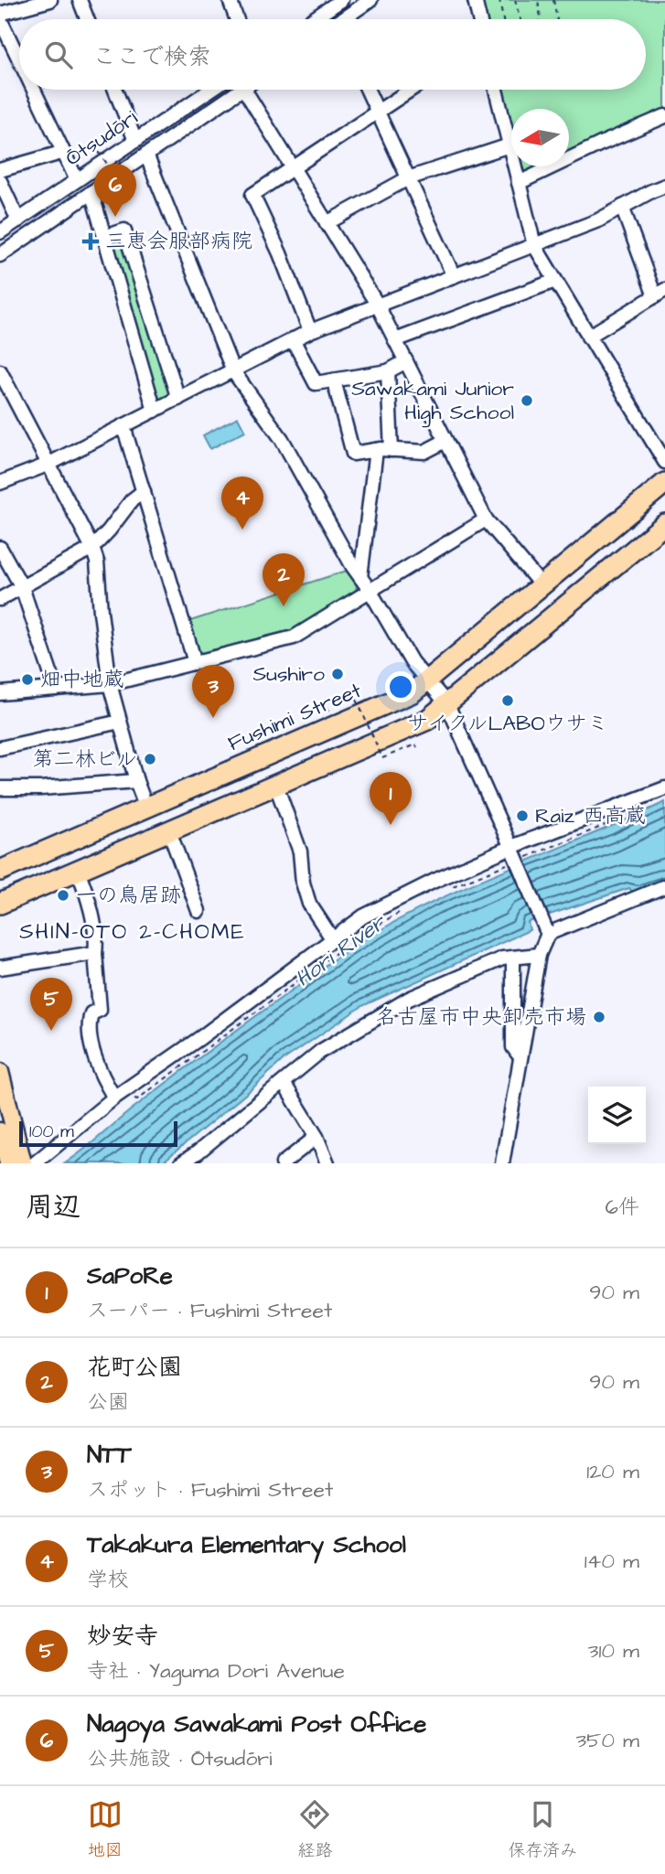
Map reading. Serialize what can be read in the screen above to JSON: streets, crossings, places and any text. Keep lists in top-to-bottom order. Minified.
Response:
{"streets":{"highway":["Fushimi Street"],"street":["Ōtsudōri"]},"districts":["SHIN-OTO 2-CHOME"],"water":["Hori River"],"places":{"health":["三恵会服部病院"],"other":["Sawakami Junior High School","Sushiro","畑中地蔵","サイクルLABOウサミ","第二林ビル","Raiz 西高蔵","一の鳥居跡","名古屋市中央卸売市場"]},"scale_bar":"100 m","north":"left","page":{"search":"ここで検索","pins":["6","4","2","3","1","5"],"scale":"100 m","heading":["周辺","6件"],"list":[{"mark":"1","name":"SaPoRe","note":"スーパー · Fushimi Street","value":"90 m"},{"mark":"2","name":"花町公園","note":"公園","value":"90 m"},{"mark":"3","name":"NTT","note":"スポット · Fushimi Street","value":"120 m"},{"mark":"4","name":"Takakura Elementary School","note":"学校","value":"140 m"},{"mark":"5","name":"妙安寺","note":"寺社 · Yaguma Dori Avenue","value":"310 m"},{"mark":"6","name":"Nagoya Sawakami Post Office","note":"公共施設 · Ōtsudōri","value":"350 m"}],"nav":["地図","経路","保存済み"]}}
